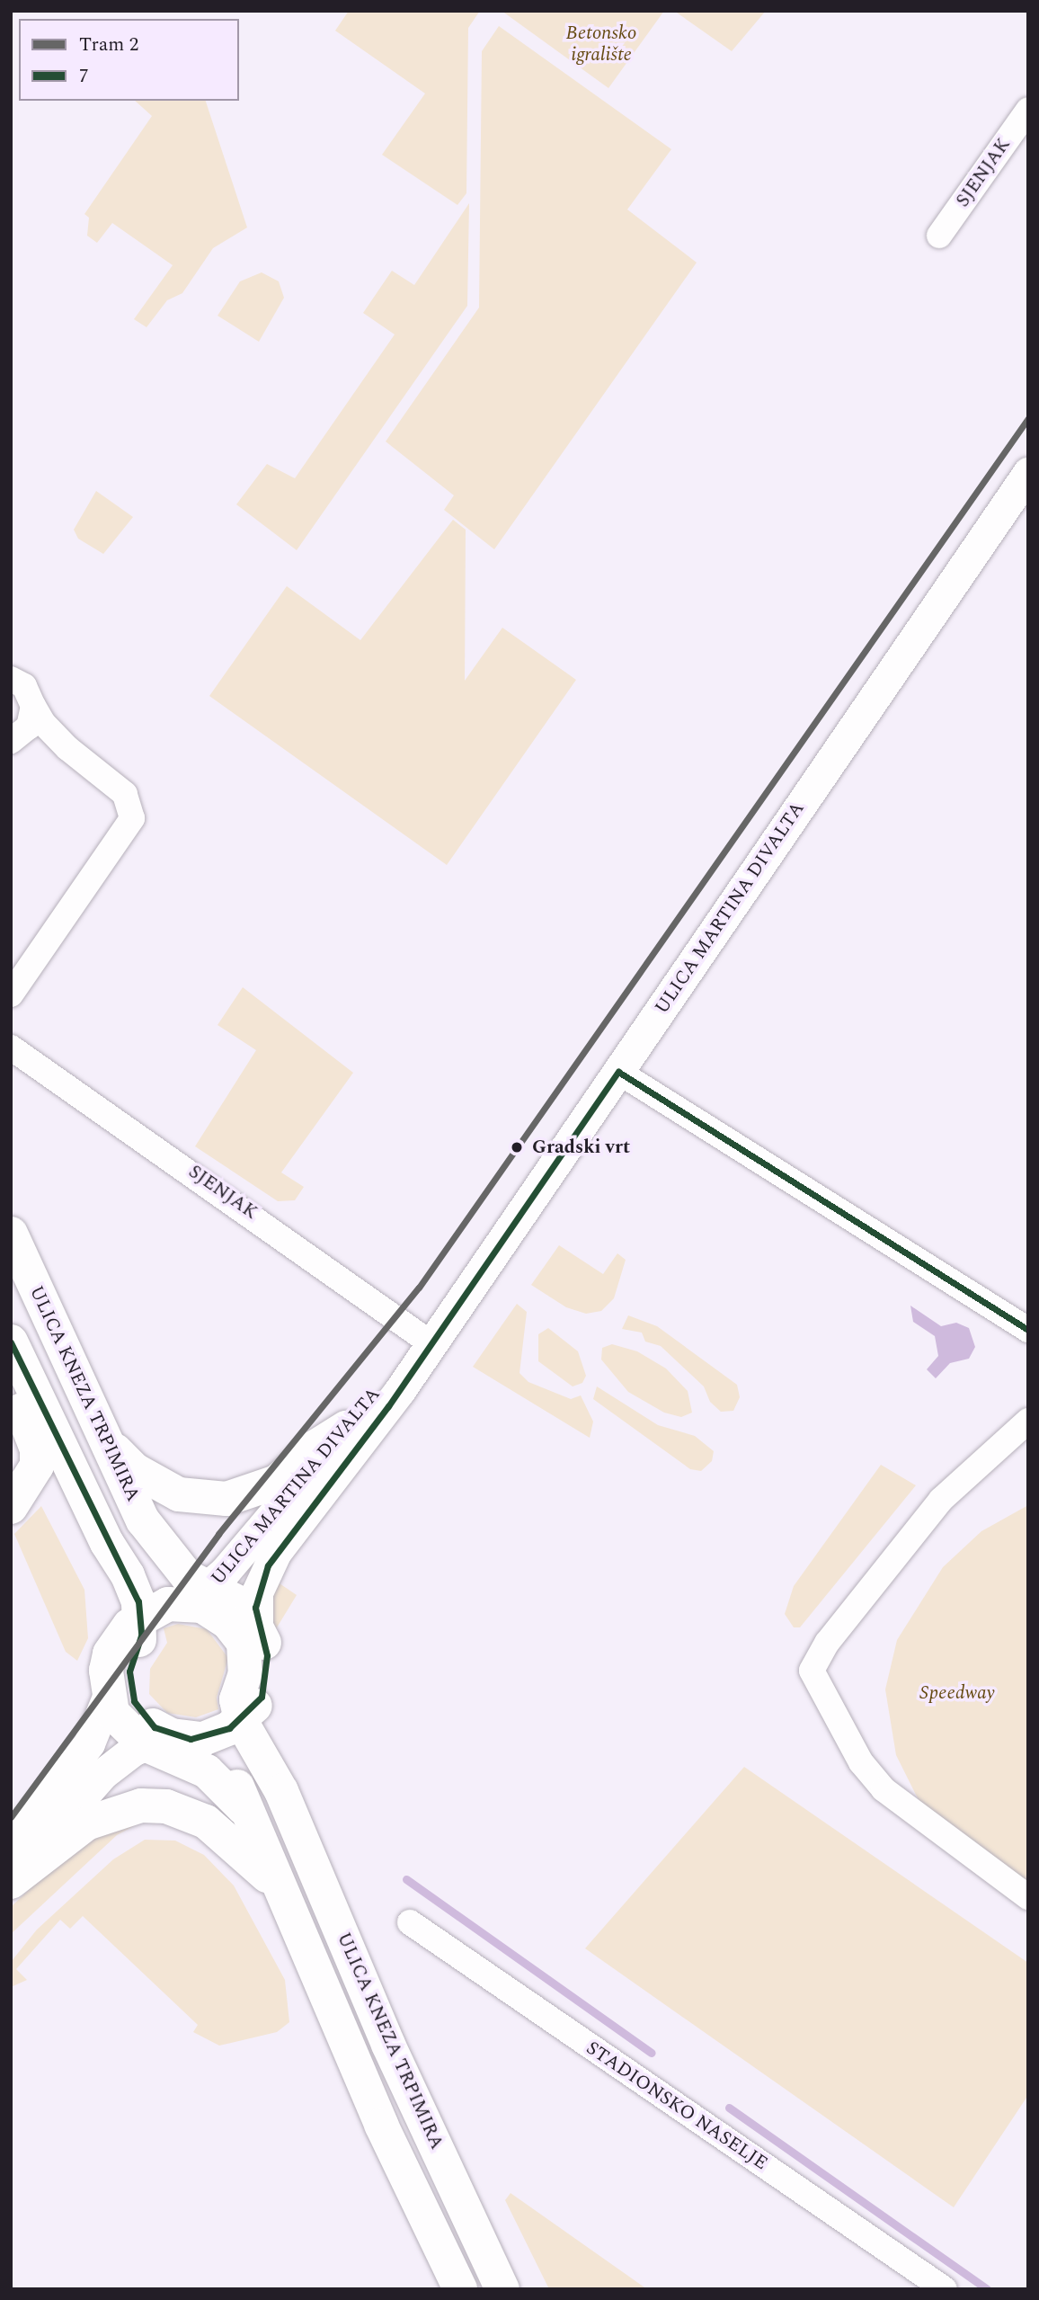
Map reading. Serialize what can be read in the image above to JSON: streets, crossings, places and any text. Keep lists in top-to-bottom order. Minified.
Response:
{"streets":{"main road":["ULICA KNEZA TRPIMIRA"],"street":["SJENJAK","ULICA MARTINA DIVALTA","STADIONSKO NASELJE"]},"crossings":[["SJENJAK","ULICA MARTINA DIVALTA"],["ULICA MARTINA DIVALTA","ULICA KNEZA TRPIMIRA"]],"parks":["Betonsko igralište","Speedway"],"places":["Gradski vrt"],"lines":["tram line 2","transit line 7"],"legend":["Tram 2","7"]}
